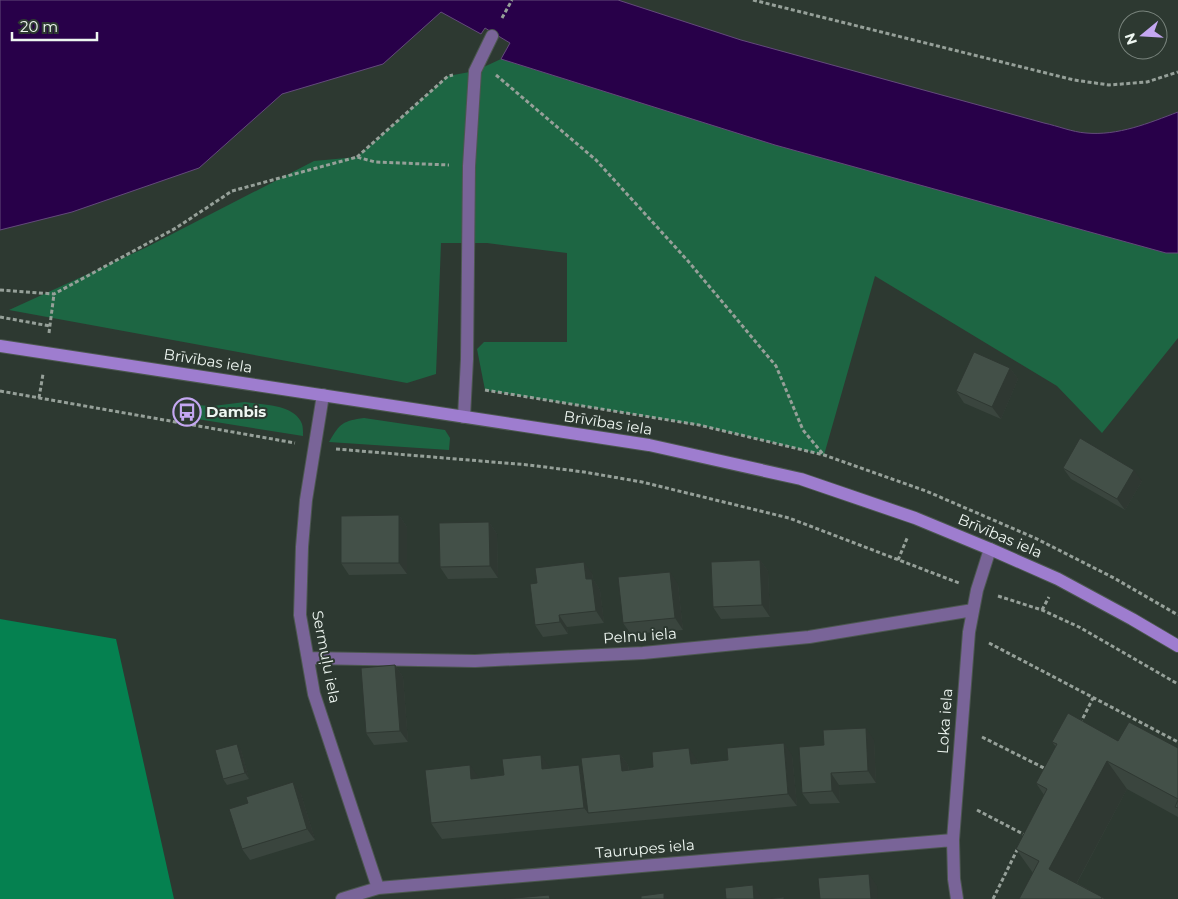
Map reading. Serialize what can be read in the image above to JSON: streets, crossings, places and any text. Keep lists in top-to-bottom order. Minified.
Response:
{"streets":{"main road":["Brīvības iela"],"street":["Pelnu iela","Sermuļu iela","Loka iela","Taurupes iela"]},"crossings":[["Brīvības iela","Sermuļu iela"],["Brīvības iela","Loka iela"],["Pelnu iela","Sermuļu iela"],["Pelnu iela","Loka iela"],["Sermuļu iela","Taurupes iela"],["Loka iela","Taurupes iela"]],"places":{"bus stop":["Dambis"]},"scale_bar":"20 m","north":"left"}
